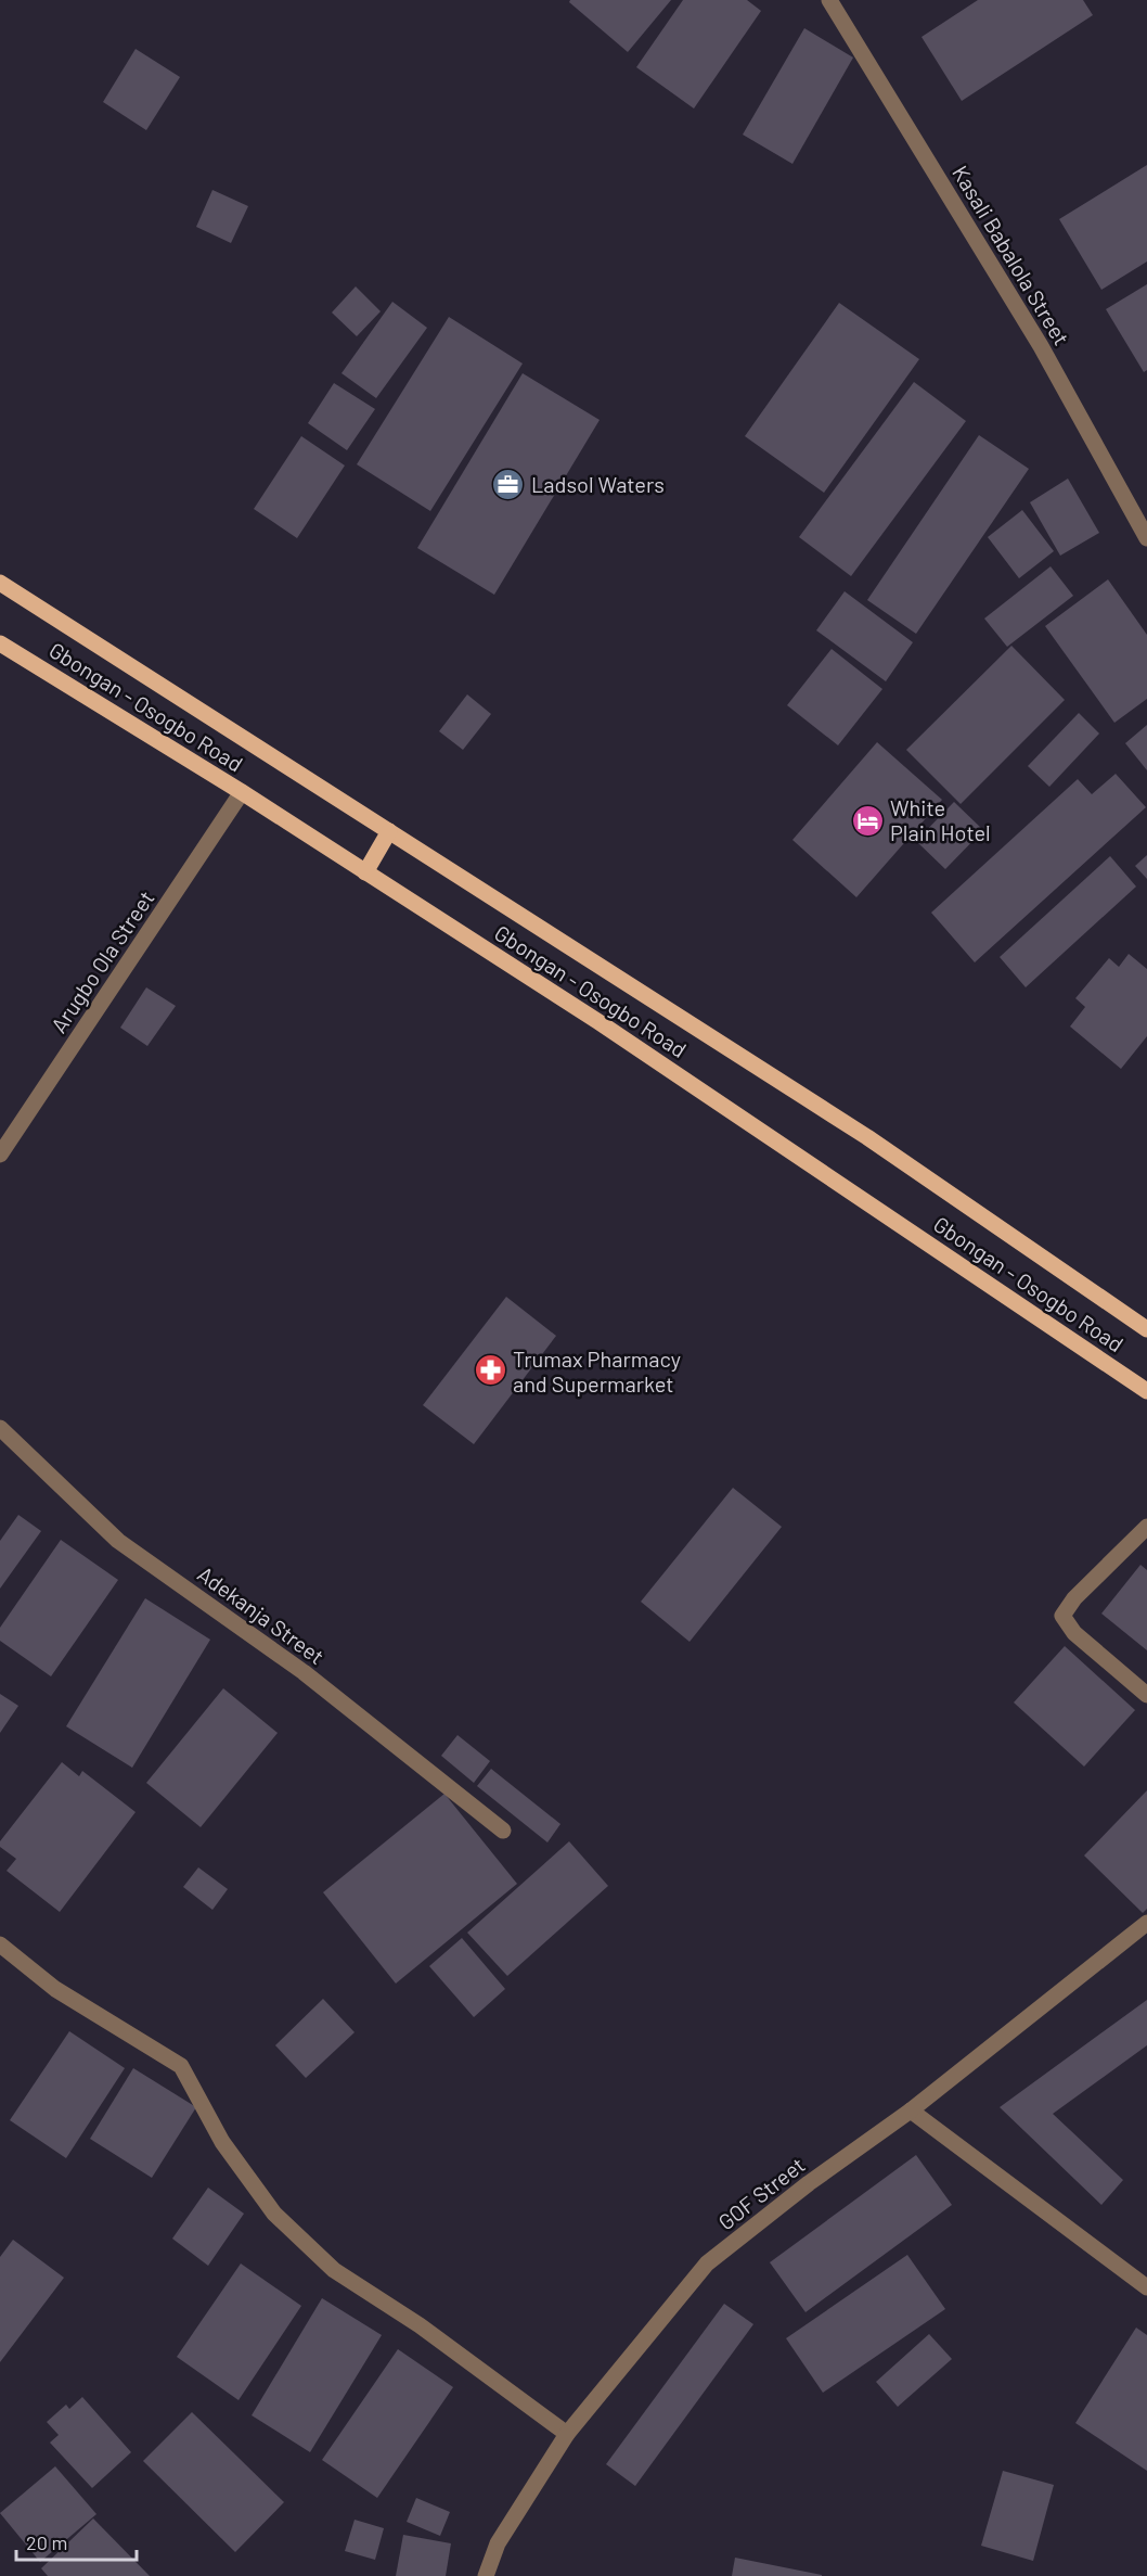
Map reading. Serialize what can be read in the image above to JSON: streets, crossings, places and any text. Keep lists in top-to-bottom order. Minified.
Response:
{"streets":{"main road":["Gbongan - Osogbo Road"],"street":["Kasali Babalola Street","Arugbo Ola Street","Adekanja Street","GOF Street"]},"crossings":[["Gbongan - Osogbo Road","Arugbo Ola Street"]],"places":{"office":["Ladsol Waters"],"hotel":["White Plain Hotel"],"pharmacy":["Trumax Pharmacy and Supermarket"]},"scale_bar":"20 m"}
